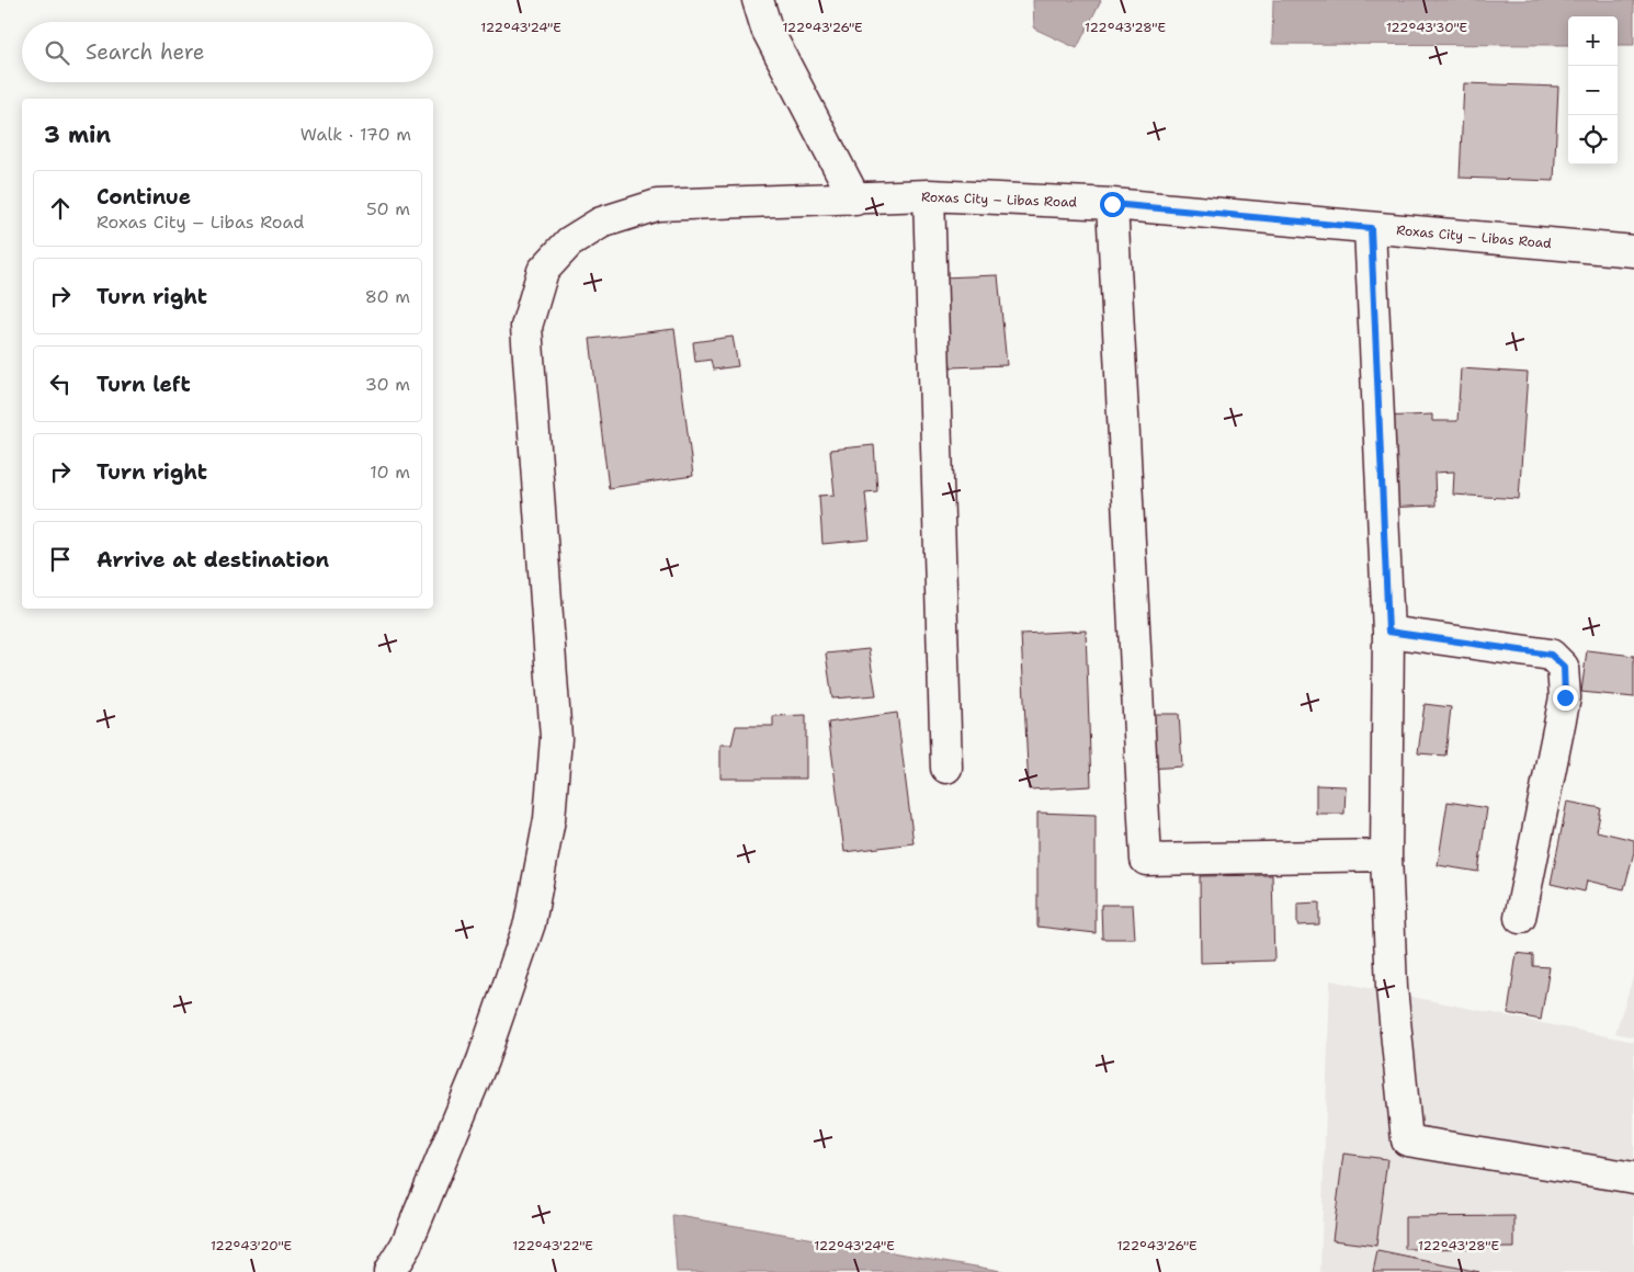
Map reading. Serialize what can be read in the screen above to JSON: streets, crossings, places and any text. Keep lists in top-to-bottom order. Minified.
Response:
{"streets":{"street":["Roxas City – Libas Road"]},"page":{"map_buttons":["+","−"],"search":"Search here","heading":["3 min","Walk · 170 m"],"list":[["Continue","Roxas City – Libas Road","50 m"],["Turn right","80 m"],["Turn left","30 m"],["Turn right","10 m"],"Arrive at destination"]},"coordinates":["122°43'24\"E","122°43'26\"E","122°43'30\"E","122°43'28\"E","122°43'20\"E","122°43'22\"E"]}
